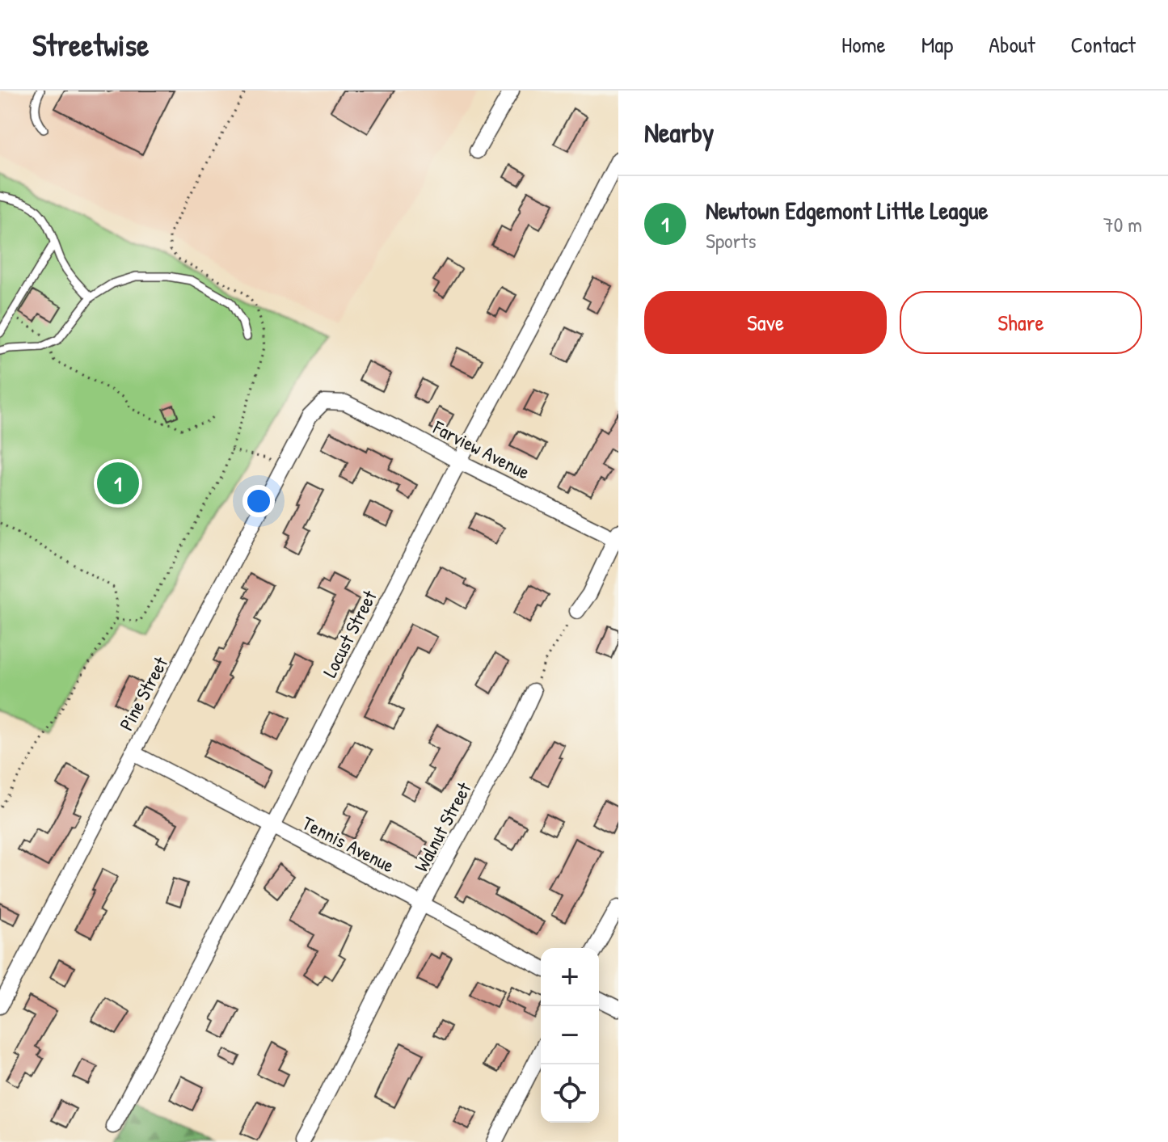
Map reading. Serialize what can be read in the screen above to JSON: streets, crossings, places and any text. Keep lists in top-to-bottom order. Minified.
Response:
{"streets":{"street":["Farview Avenue","Locust Street","Pine Street","Walnut Street","Tennis Avenue"]},"crossings":[["Farview Avenue","Locust Street"],["Farview Avenue","Pine Street"],["Locust Street","Tennis Avenue"],["Pine Street","Tennis Avenue"],["Walnut Street","Tennis Avenue"]],"page":{"header":"Streetwise","nav":["Home","Map","About","Contact"],"heading":"Nearby","list":[{"mark":"1","name":"Newtown Edgemont Little League","note":"Sports","value":"70 m"}],"buttons":["Save","Share"],"pins":"1","map_buttons":["+","−"]}}
